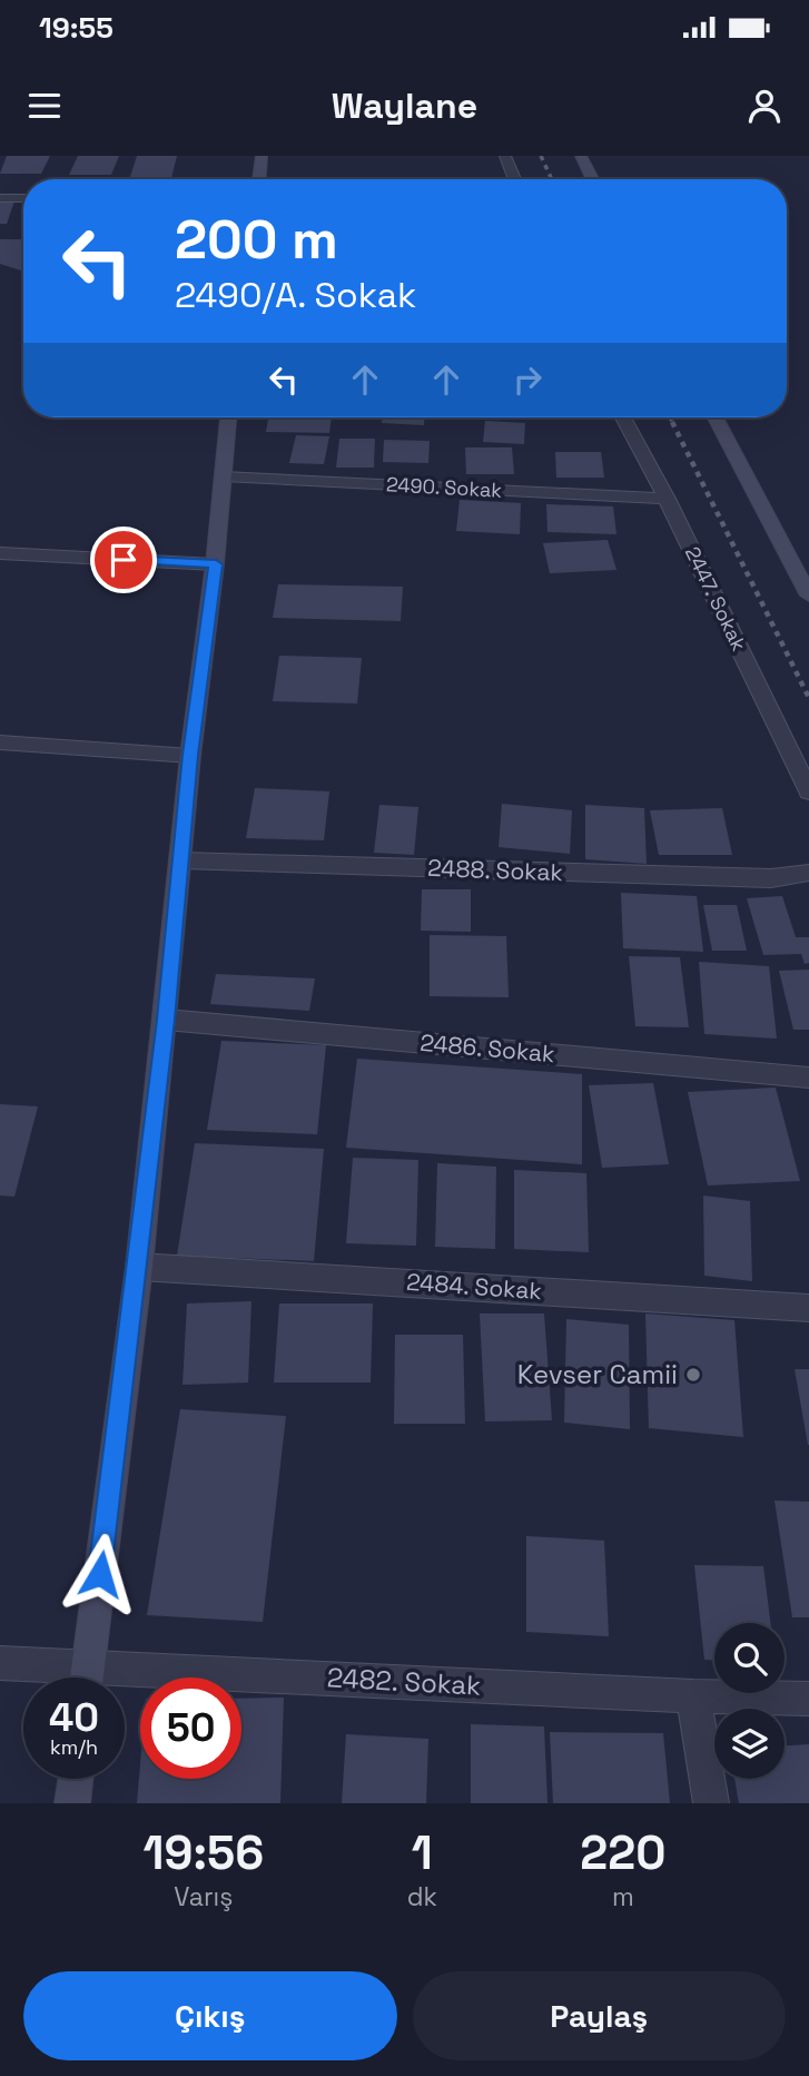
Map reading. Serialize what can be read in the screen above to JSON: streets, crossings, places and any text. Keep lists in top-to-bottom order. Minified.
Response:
{"streets":{"street":["2490. Sokak","2447. Sokak","2488. Sokak","2486. Sokak","2484. Sokak","2482. Sokak"]},"crossings":[["2490. Sokak","2447. Sokak"]],"places":["Kevser Camii"],"page":{"status":"19:55","header":"Waylane","turn":["200 m","2490/A. Sokak"],"speed":"40 km/h","limit":"50","eta":["19:56","Varış","1","dk","220","m"],"buttons":["Çıkış","Paylaş"]}}
